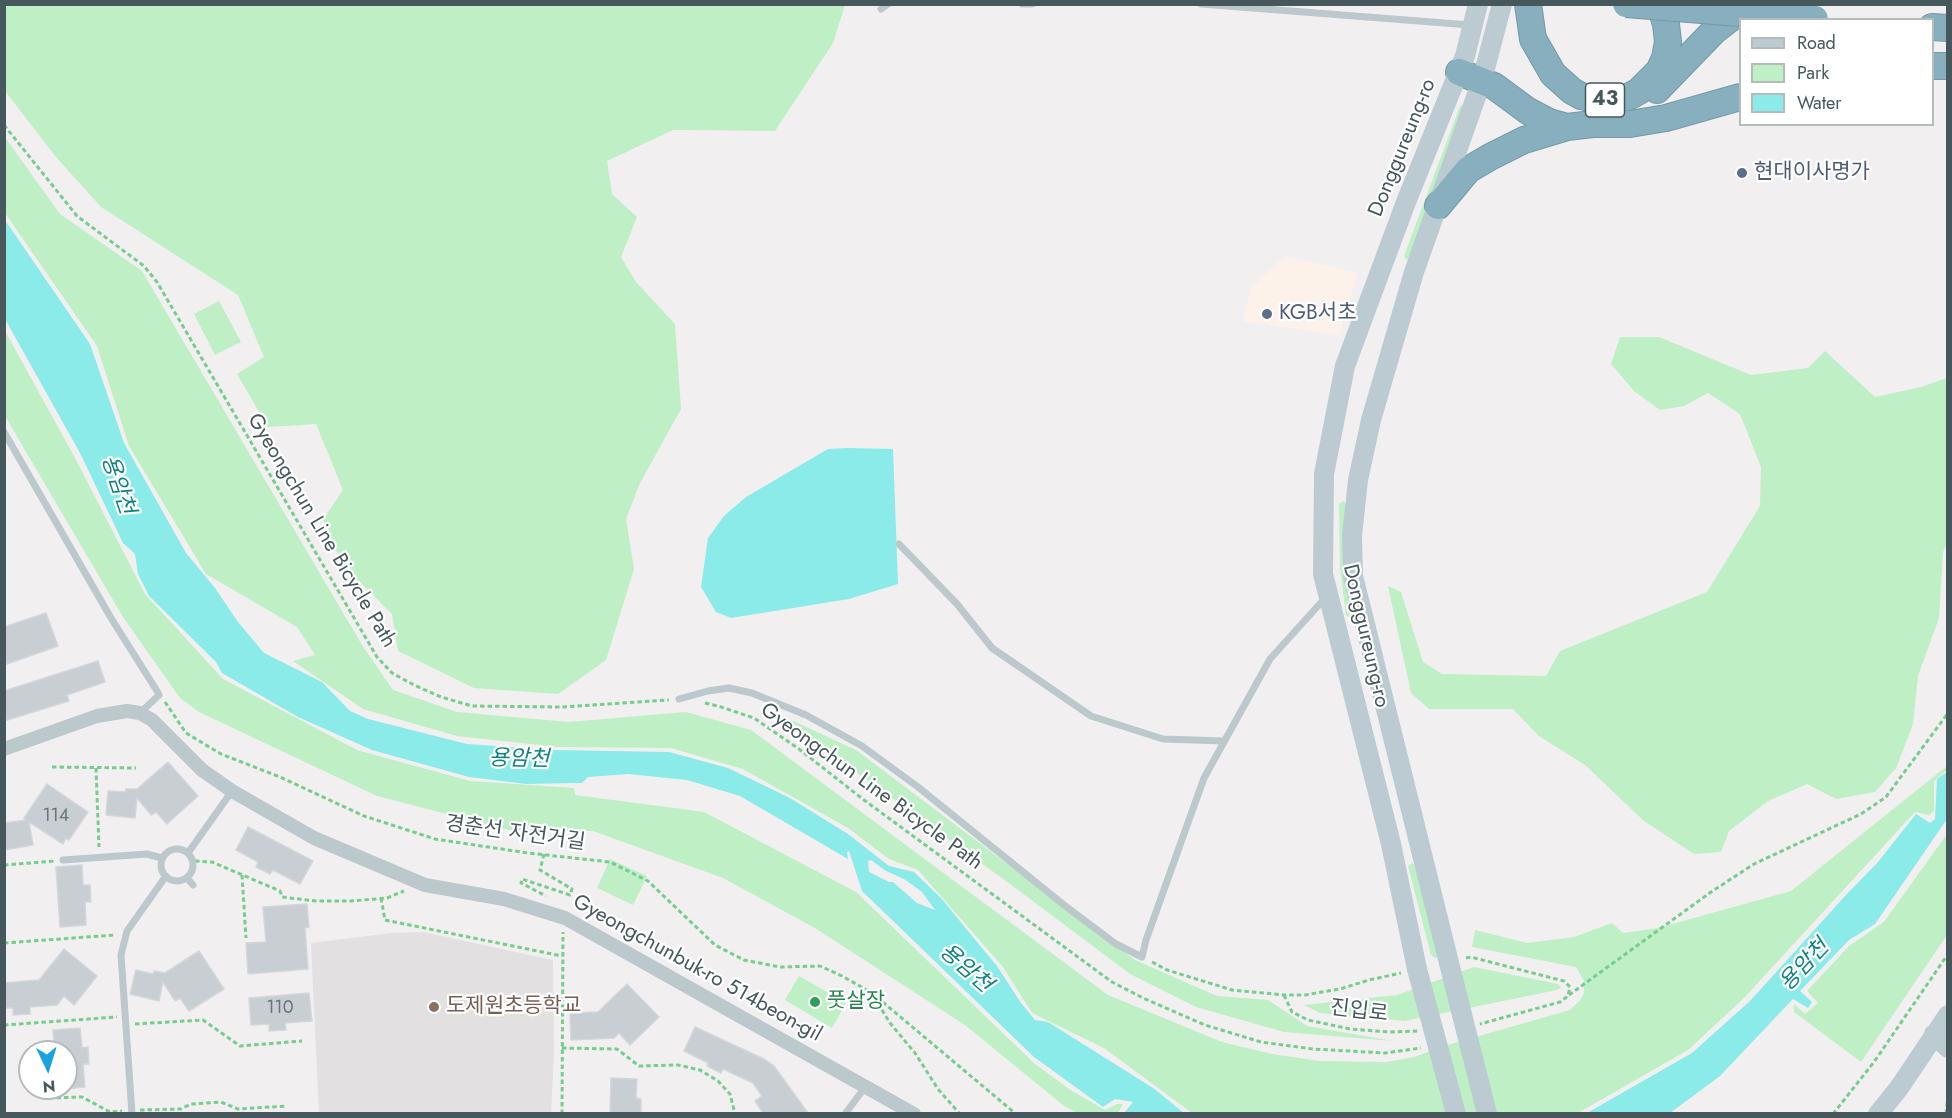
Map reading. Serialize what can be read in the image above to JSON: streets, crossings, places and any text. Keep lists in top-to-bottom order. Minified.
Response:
{"streets":{"highway":["43"],"street":["Donggureung-ro","Gyeongchunbuk-ro 514beon-gil"],"path":["Gyeongchun Line Bicycle Path","경춘선 자전거길","진입로"]},"water":["용암천"],"places":["현대이사명가","KGB서초","풋살장","도제원초등학교"],"house_numbers":["114","110"],"legend":["Road","Park","Water"],"north":"bottom"}
